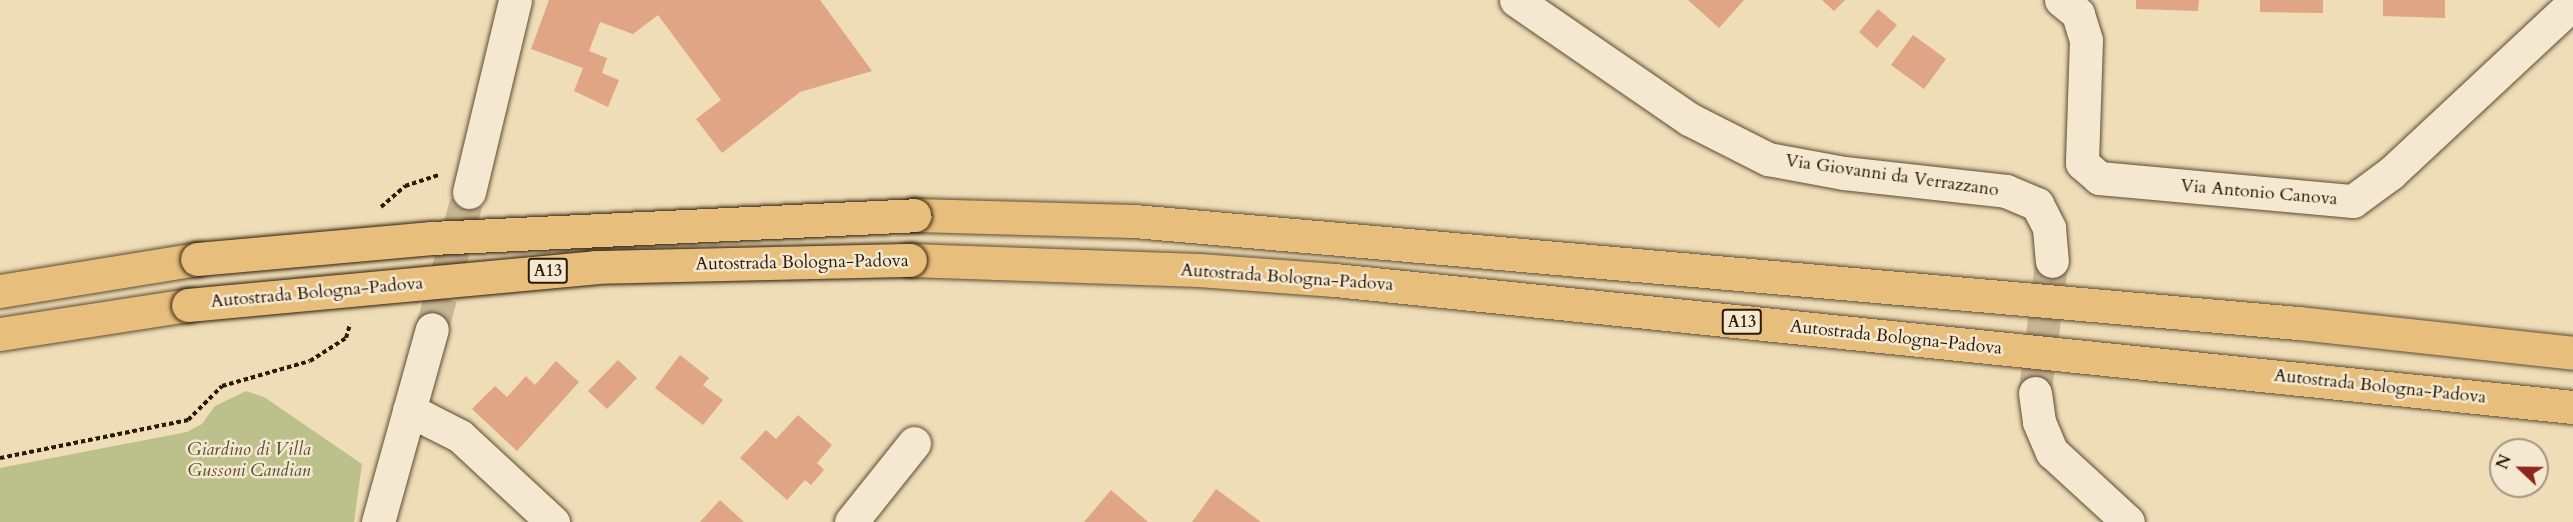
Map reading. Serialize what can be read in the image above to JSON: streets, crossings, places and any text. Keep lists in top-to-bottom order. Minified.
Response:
{"streets":{"highway":["Autostrada Bologna-Padova","A13"],"street":["Via Giovanni da Verrazzano","Via Antonio Canova"]},"parks":["Giardino di Villa Gussoni Candian"],"north":"left"}
